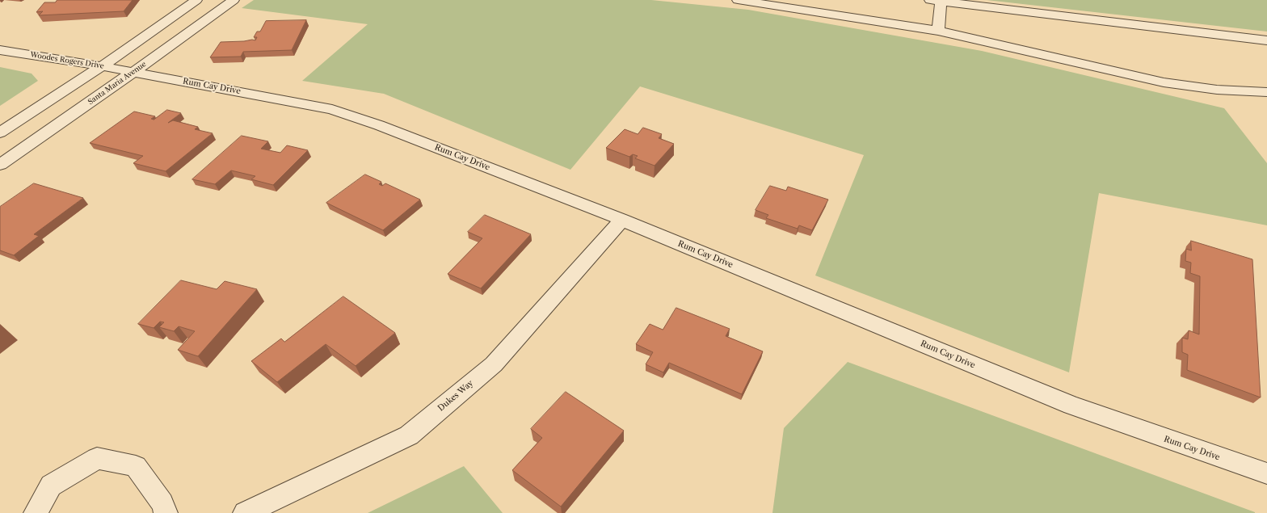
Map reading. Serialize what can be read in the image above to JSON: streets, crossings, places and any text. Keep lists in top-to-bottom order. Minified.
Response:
{"streets":{"street":["Woodes Rogers Drive","Santa Maria Avenue","Rum Cay Drive","Dukes Way"]},"crossings":[["Woodes Rogers Drive","Santa Maria Avenue"],["Woodes Rogers Drive","Rum Cay Drive"],["Santa Maria Avenue","Rum Cay Drive"],["Rum Cay Drive","Dukes Way"]]}
